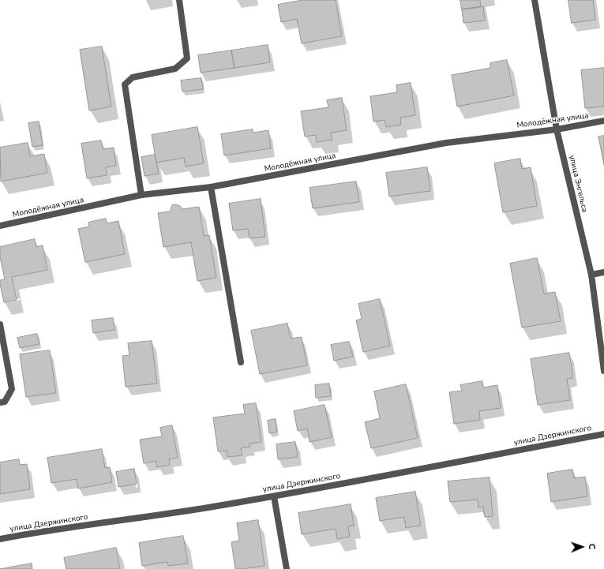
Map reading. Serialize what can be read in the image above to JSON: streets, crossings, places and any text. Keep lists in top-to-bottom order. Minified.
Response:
{"streets":{"street":["Молодёжная улица","улица Энгельса","улица Дзержинского"]},"crossings":[["Молодёжная улица","улица Энгельса"]],"north":"right"}
